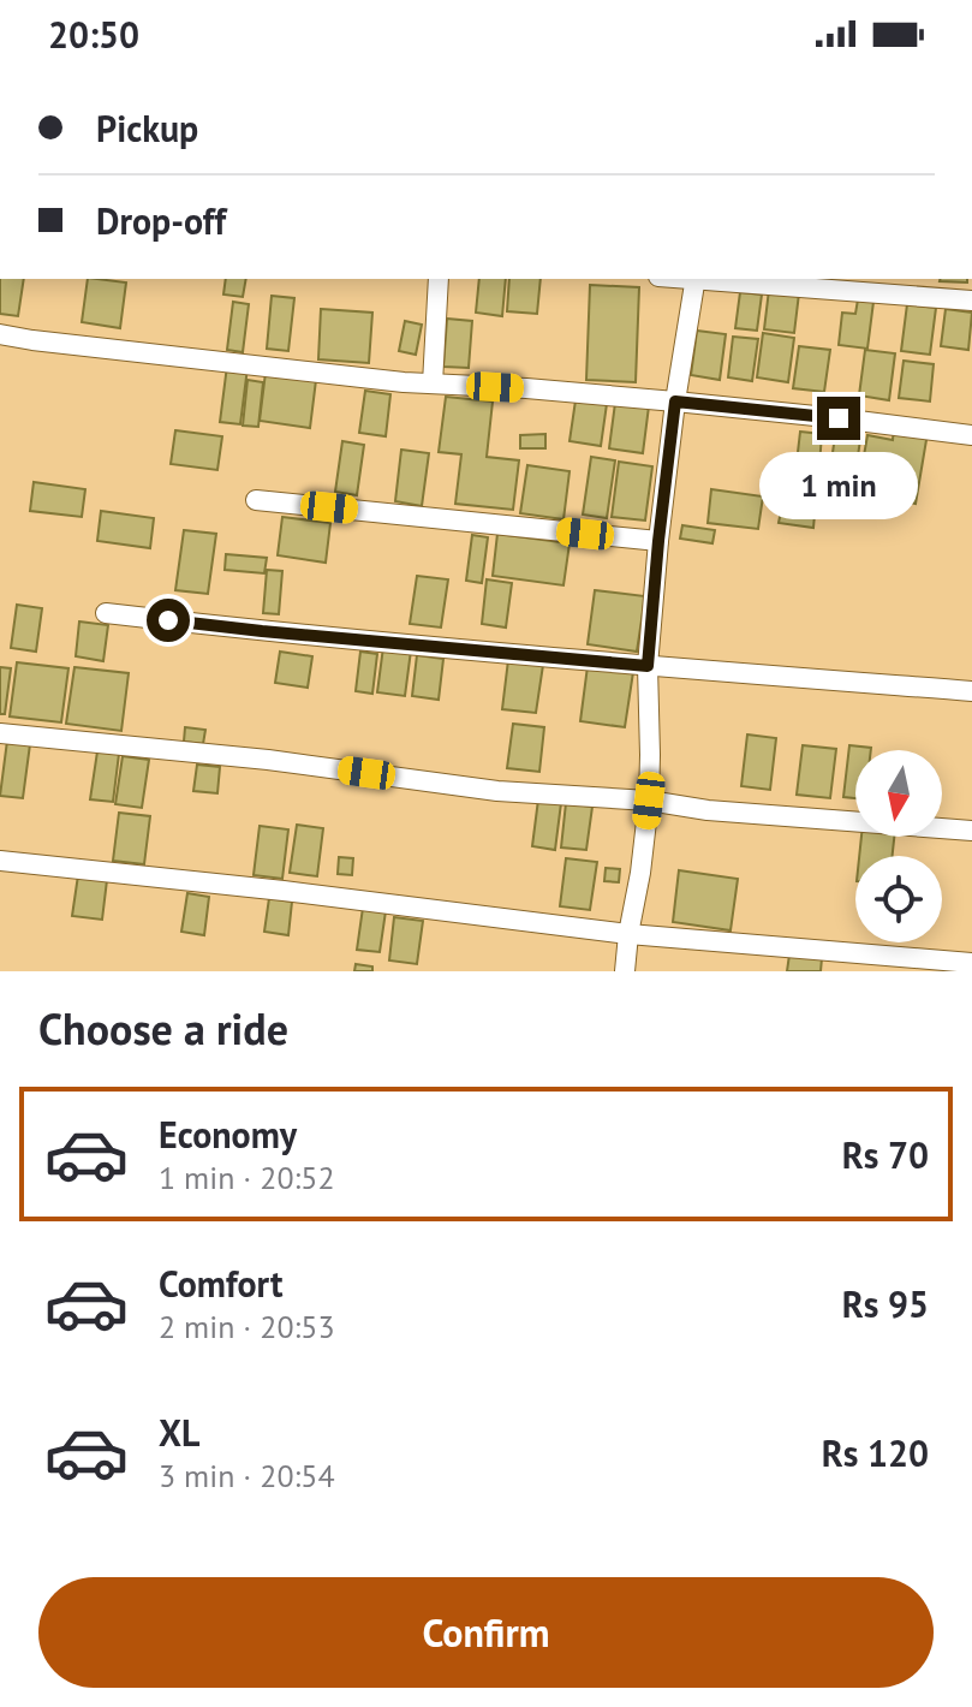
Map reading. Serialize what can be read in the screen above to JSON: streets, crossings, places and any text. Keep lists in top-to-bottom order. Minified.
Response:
{"north":"bottom","page":{"status":"20:50","banner":["Pickup","Drop-off"],"bubble":"1 min","heading":"Choose a ride","list":[{"name":"Economy","note":"1 min · 20:52","value":"Rs 70"},{"name":"Comfort","note":"2 min · 20:53","value":"Rs 95"},{"name":"XL","note":"3 min · 20:54","value":"Rs 120"}],"buttons":"Confirm"}}
